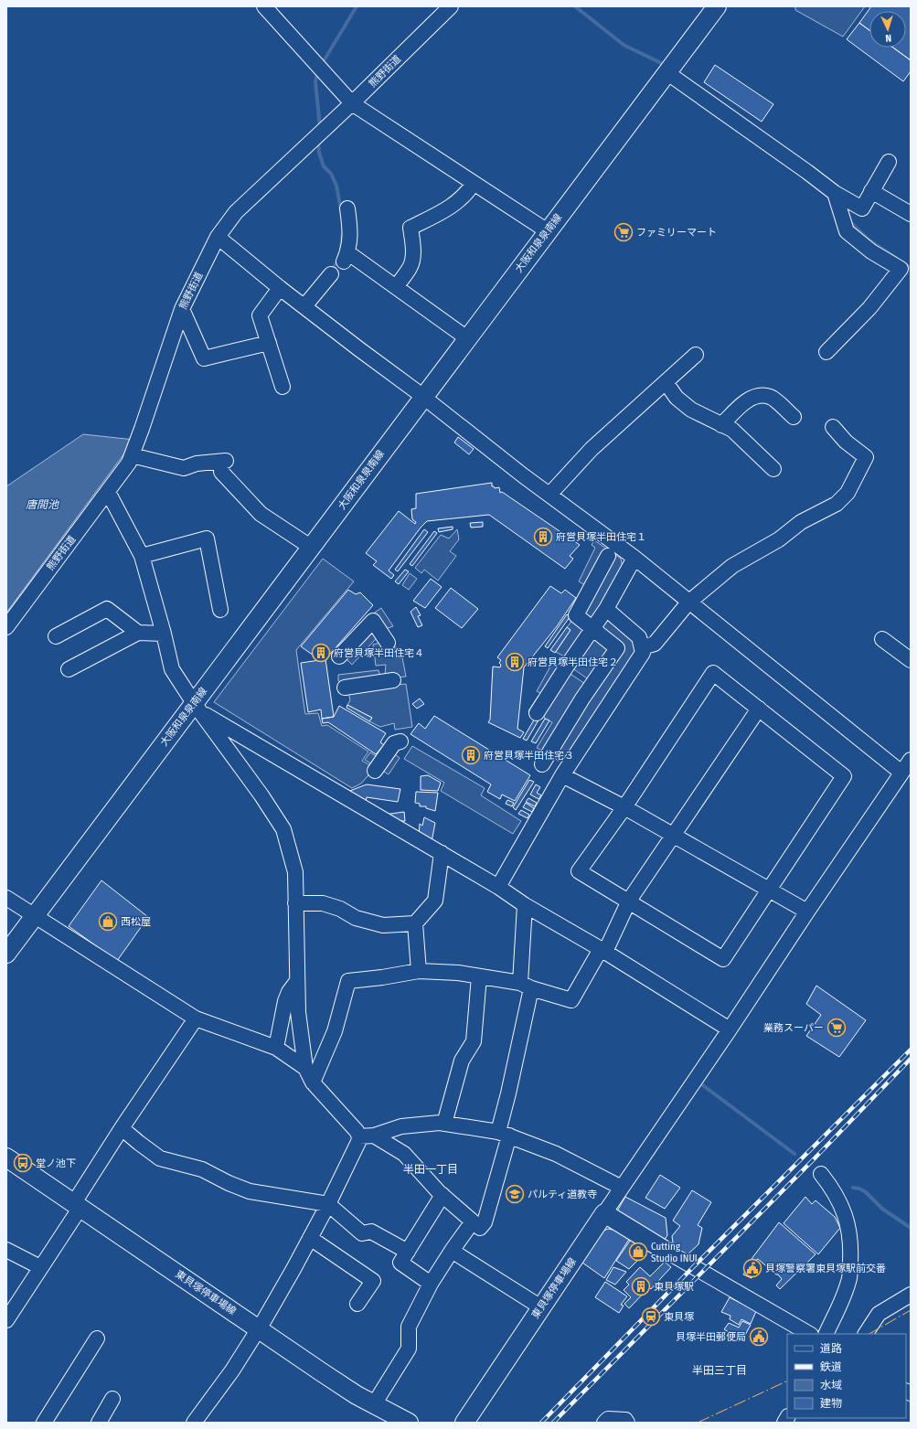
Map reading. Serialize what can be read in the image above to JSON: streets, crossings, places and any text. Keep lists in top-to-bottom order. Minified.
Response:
{"streets":{"main road":["大阪和泉泉南線","東貝塚停車場線"],"street":["熊野街道"]},"districts":["半田一丁目","半田三丁目"],"water":["唐間池"],"places":{"supermarket":["ファミリーマート","業務スーパー"],"building":["府営貝塚半田住宅１","府営貝塚半田住宅４","府営貝塚半田住宅２","府営貝塚半田住宅３","東貝塚駅"],"shop":["西松屋","Cutting Studio INUI"],"bus stop":["堂ノ池下"],"school or university":["パルティ道教寺"],"public building":["貝塚警察署東貝塚駅前交番","貝塚半田郵便局"],"station":["東貝塚"]},"legend":["道路","鉄道","水域","建物"],"north":"bottom"}
